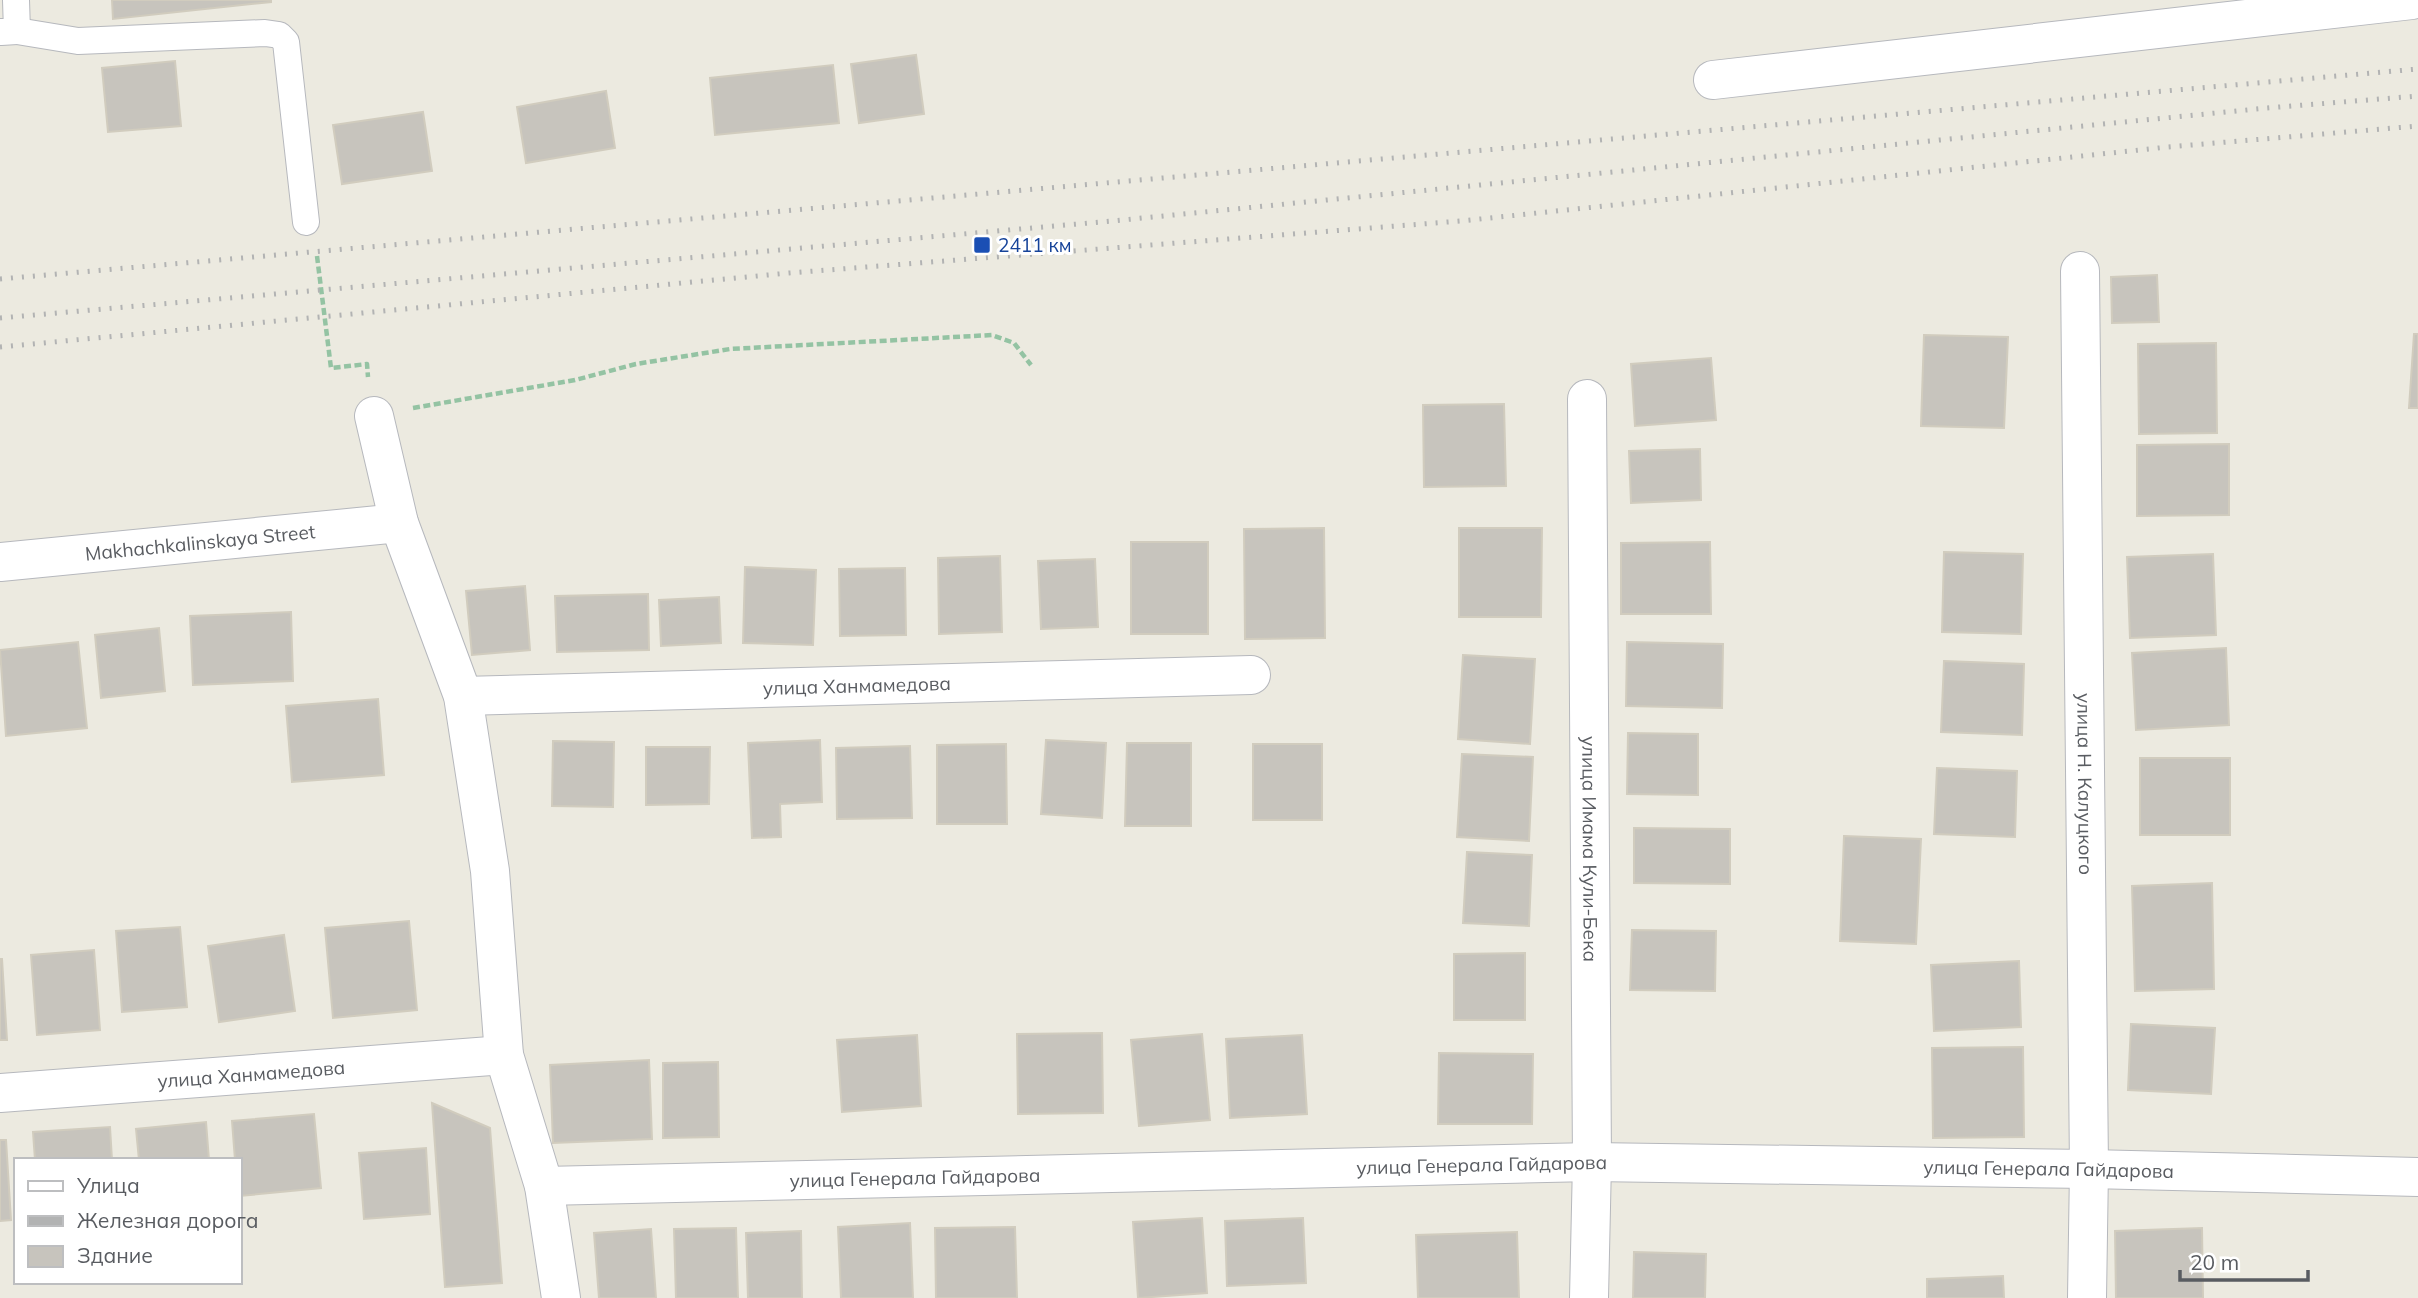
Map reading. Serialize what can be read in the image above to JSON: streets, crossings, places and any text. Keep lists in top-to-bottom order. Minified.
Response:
{"streets":{"street":["Makhachkalinskaya Street","улица Ханмамедова","улица Н. Калуцкого","улица Имама Кули-Бека","улица Генерала Гайдарова"]},"crossings":[["улица Н. Калуцкого","улица Генерала Гайдарова"],["улица Имама Кули-Бека","улица Генерала Гайдарова"]],"places":{"transit":["2411 км"]},"legend":["Улица","Железная дорога","Здание"],"scale_bar":"20 m"}
